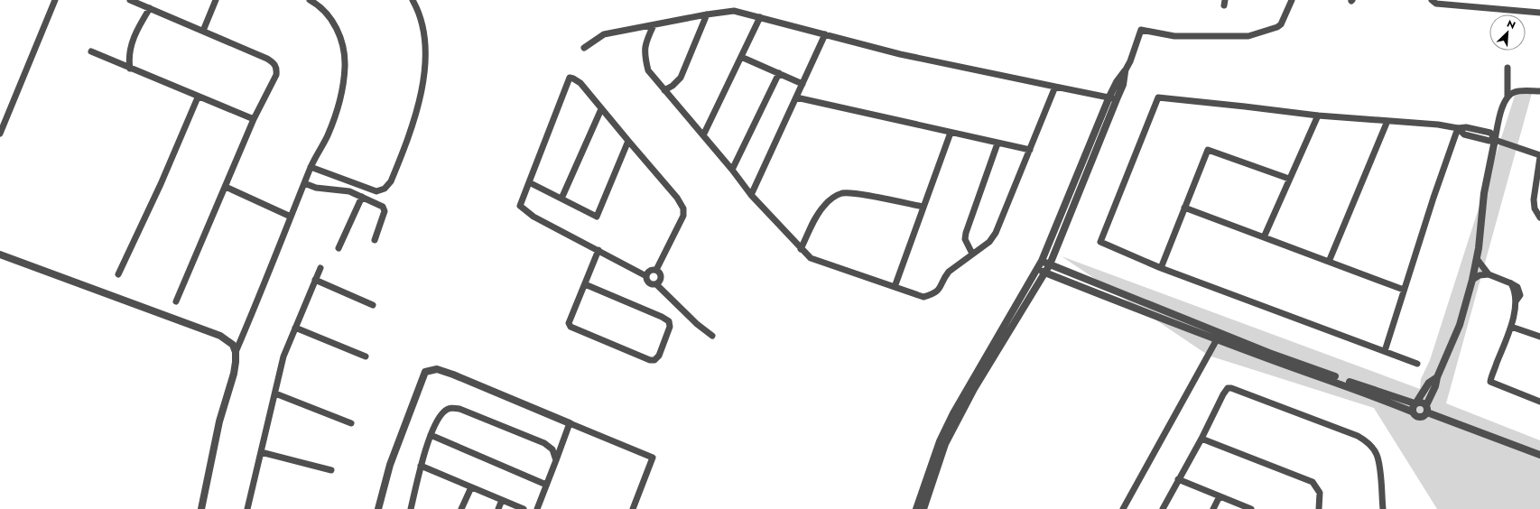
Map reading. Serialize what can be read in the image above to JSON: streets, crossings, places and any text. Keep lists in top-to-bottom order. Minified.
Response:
{"north":"top right"}
